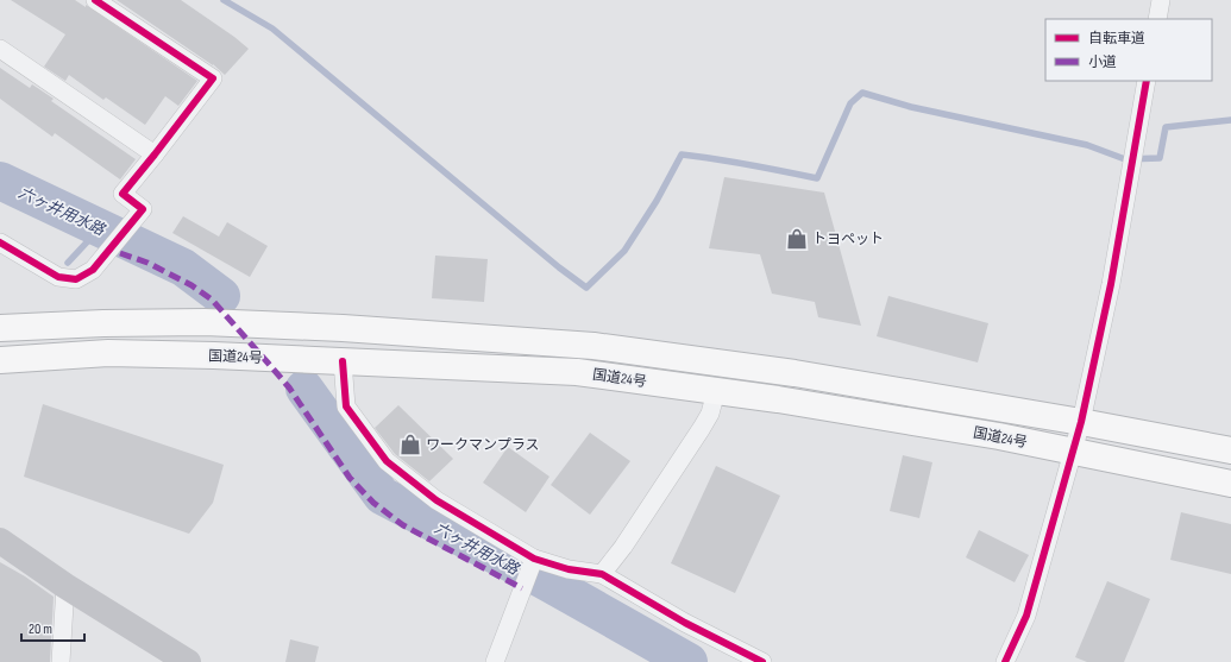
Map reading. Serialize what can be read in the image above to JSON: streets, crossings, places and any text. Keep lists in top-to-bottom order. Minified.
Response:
{"streets":{"highway":["国道24号"]},"water":["六ヶ井用水路"],"places":{"shop":["トヨペット","ワークマンプラス"]},"legend":["自転車道","小道"],"scale_bar":"20 m"}
